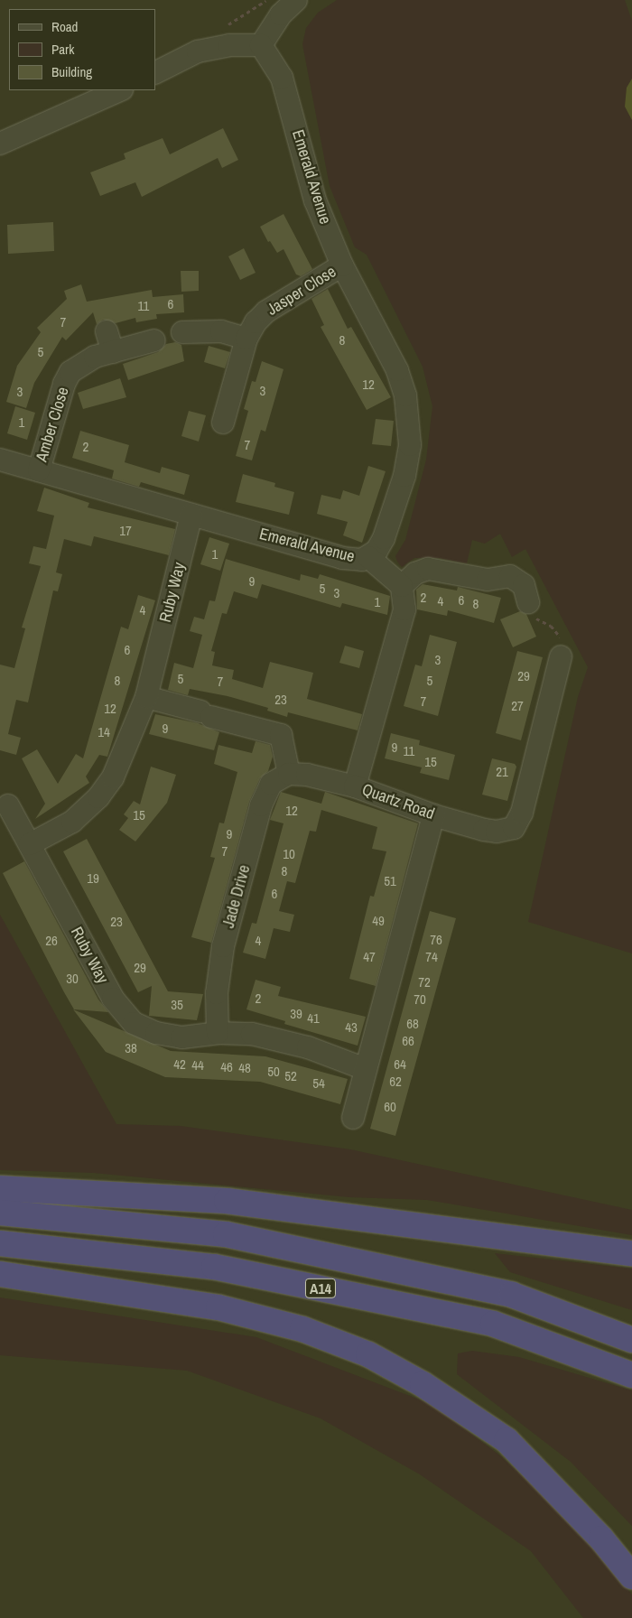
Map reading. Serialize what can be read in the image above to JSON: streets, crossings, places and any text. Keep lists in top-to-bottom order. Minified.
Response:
{"streets":{"highway":["A14"],"street":["Emerald Avenue","Jasper Close","Amber Close","Ruby Way","Quartz Road","Jade Drive"]},"crossings":[["Emerald Avenue","Jasper Close"],["Emerald Avenue","Amber Close"],["Emerald Avenue","Ruby Way"],["Ruby Way","Jade Drive"]],"house_numbers":["6","11","7","8","5","12","3","3","1","7","2","17","1","9","5","3","2","6","4","1","8","4","6","3","29","5","8","5","7","23","7","27","12","9","14","9","11","15","21","12","15","9","7","10","8","19","51","6","49","23","76","26","4","47","74","29","30","72","2","70","35","39","41","68","43","66","38","42","64","44","46","48","50","52","62","54","60"],"legend":["Road","Park","Building"]}
